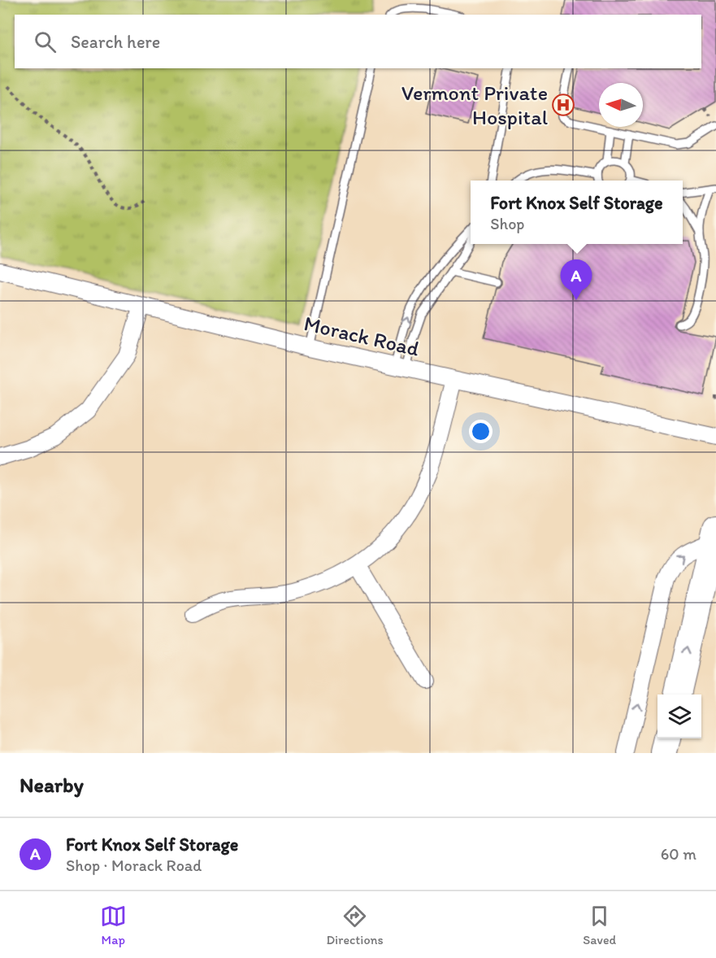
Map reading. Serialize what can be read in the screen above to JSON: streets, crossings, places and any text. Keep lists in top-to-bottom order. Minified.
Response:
{"streets":{"street":["Morack Road"]},"places":{"hospital":["Vermont Private Hospital"]},"north":"left","page":{"search":"Search here","popup":["Fort Knox Self Storage","Shop"],"pins":"A","heading":"Nearby","list":[{"mark":"A","name":"Fort Knox Self Storage","note":"Shop · Morack Road","value":"60 m"}],"nav":["Map","Directions","Saved"]}}
